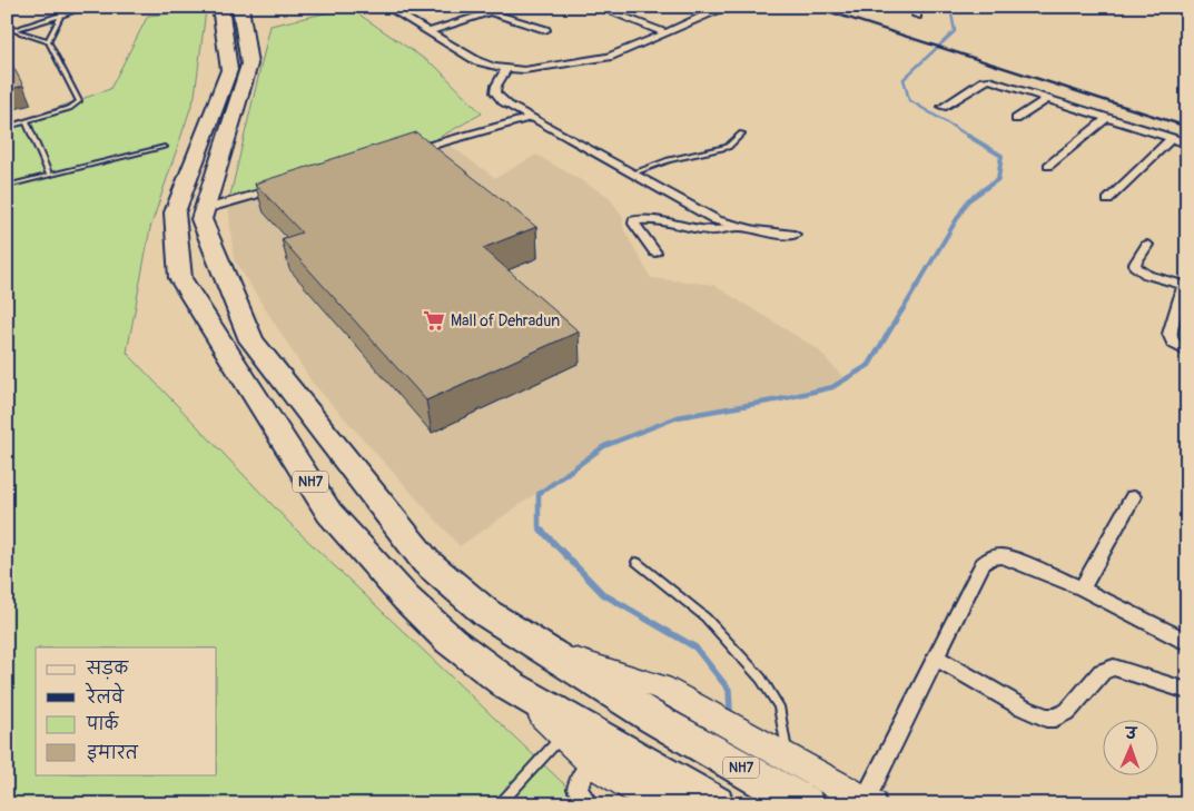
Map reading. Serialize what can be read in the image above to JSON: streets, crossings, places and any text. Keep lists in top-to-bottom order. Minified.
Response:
{"streets":{"highway":["NH7"]},"places":{"supermarket":["Mall of Dehradun"]},"legend":["सड़क","रेलवे","पार्क","इमारत"],"north":"top"}
